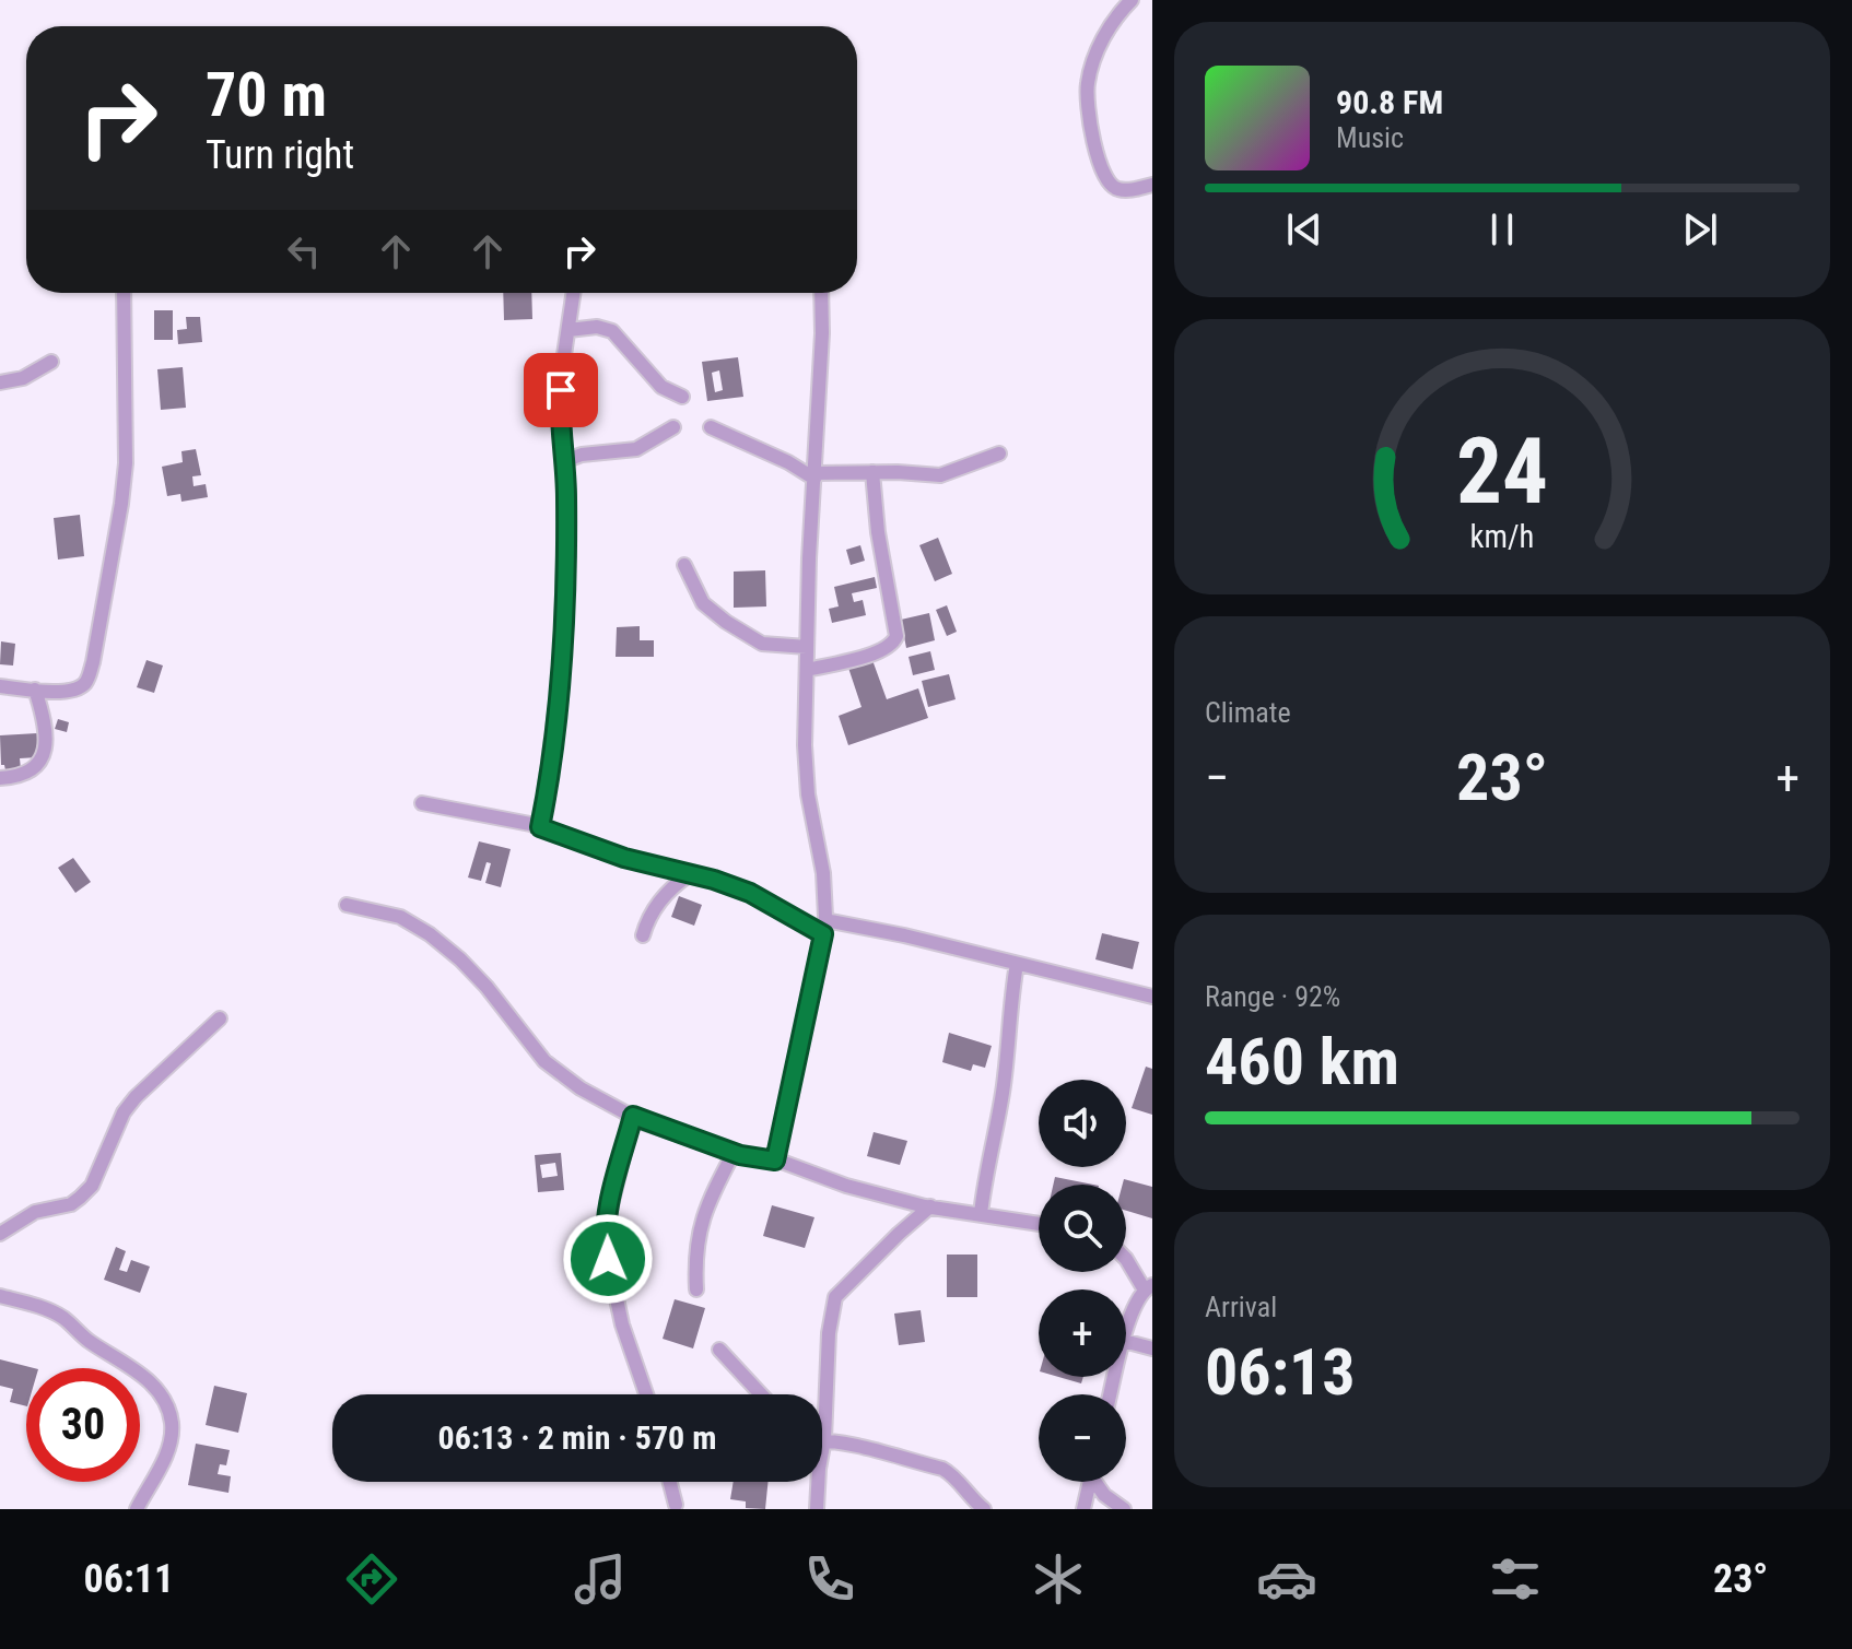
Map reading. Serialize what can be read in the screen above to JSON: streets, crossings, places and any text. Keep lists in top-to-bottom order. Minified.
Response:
{"page":{"turn":["70 m","Turn right"],"song":["90.8 FM","Music"],"tile":["Climate",["Range · 92%","460 km"],["Arrival","06:13"]],"heat":["−","23°","+"],"map_buttons":["+","−"],"limit":"30","trip":"06:13 · 2 min · 570 m","tabs":["06:11","23°"],"gauge":["24","km/h"]}}
